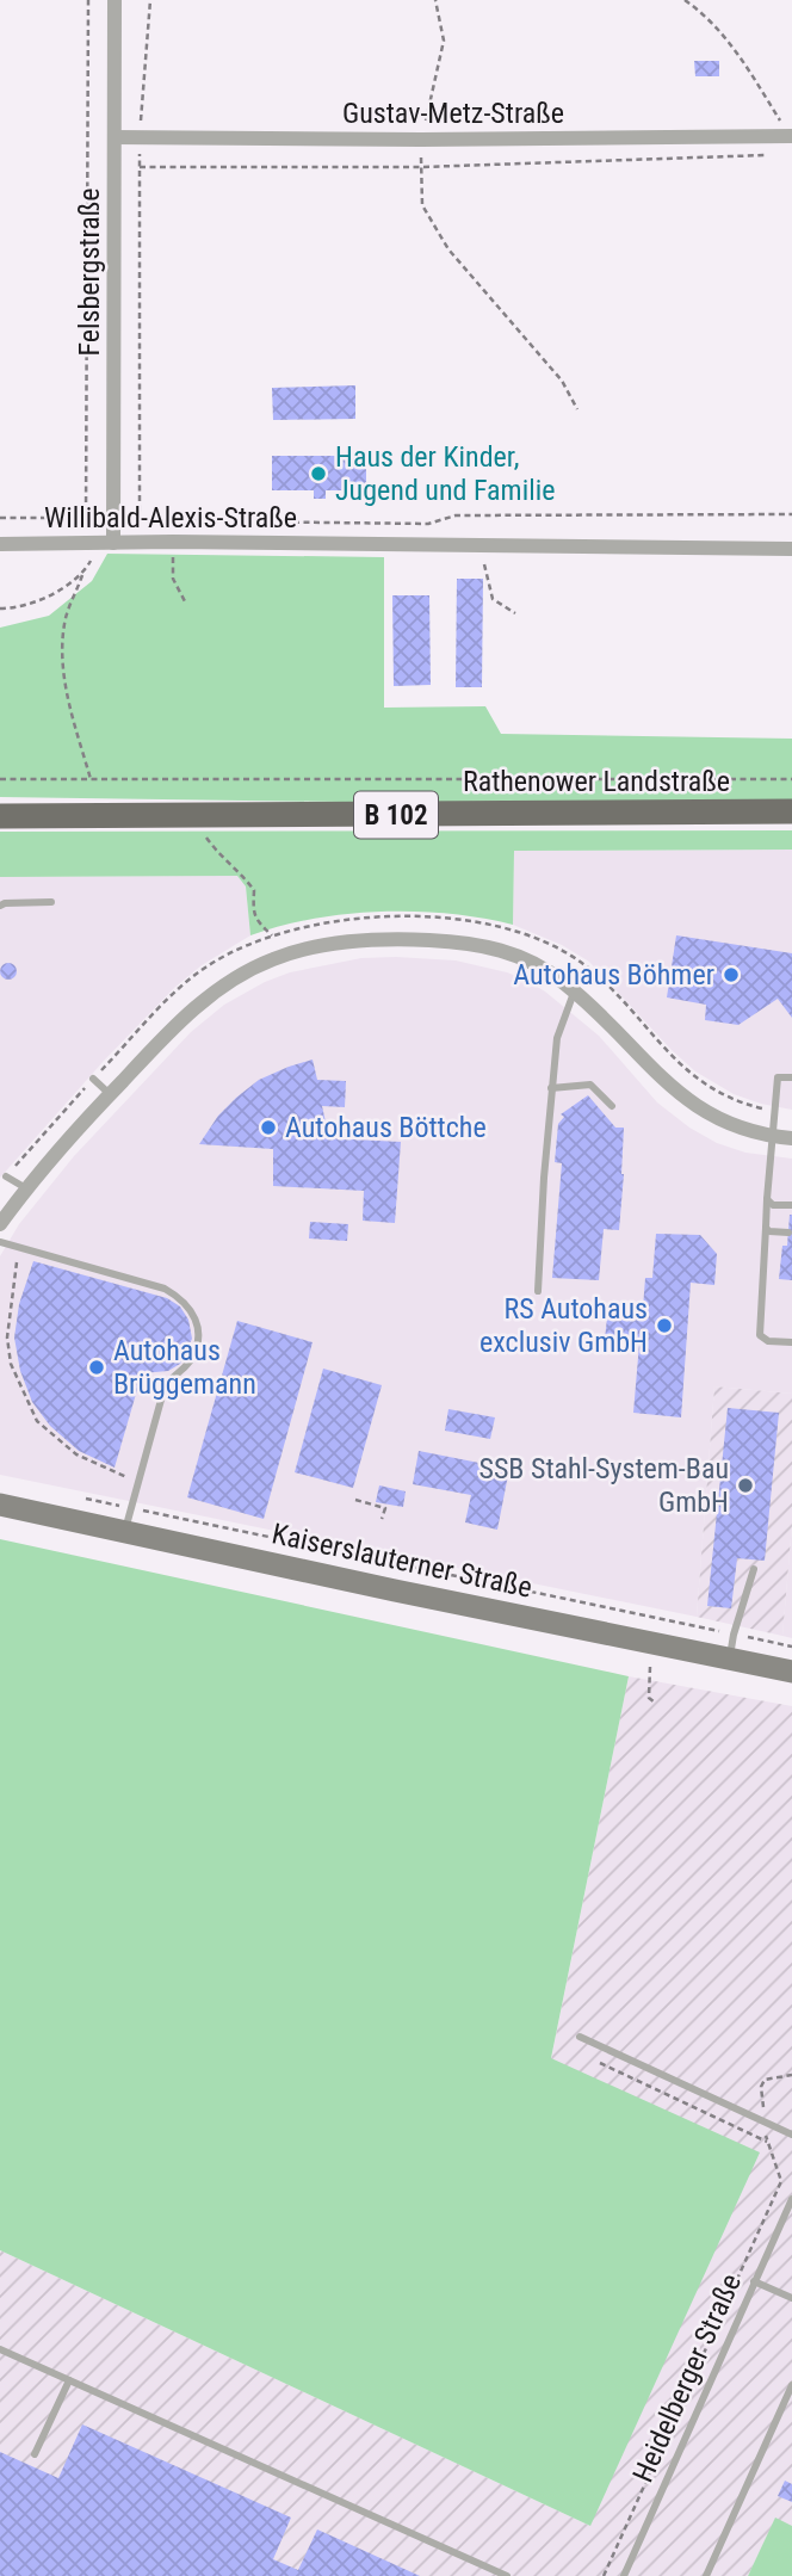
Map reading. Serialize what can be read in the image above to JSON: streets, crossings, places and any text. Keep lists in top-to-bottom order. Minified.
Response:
{"streets":{"main road":["Rathenower Landstraße","B 102"],"street":["Gustav-Metz-Straße","Felsbergstraße","Willibald-Alexis-Straße","Kaiserslauterner Straße"],"lane":["Heidelberger Straße"]},"crossings":[["Gustav-Metz-Straße","Felsbergstraße"],["Felsbergstraße","Willibald-Alexis-Straße"]],"places":["Haus der Kinder, Jugend und Familie","Autohaus Böhmer","Autohaus Böttche","RS Autohaus exclusiv GmbH","Autohaus Brüggemann","SSB Stahl-System-Bau GmbH"]}
